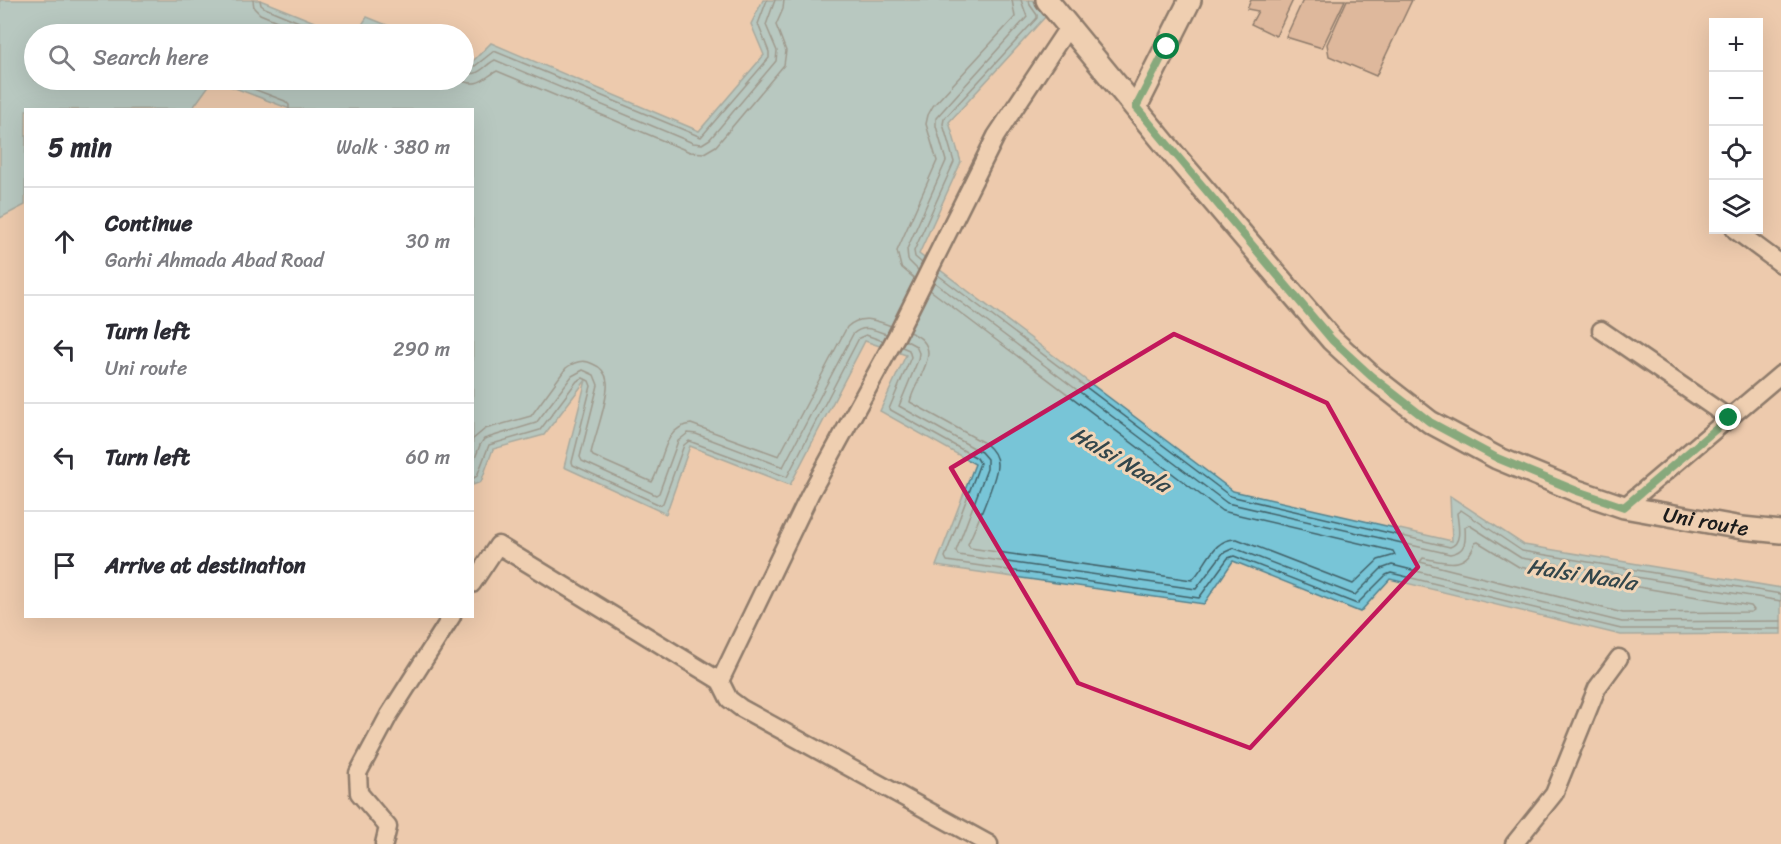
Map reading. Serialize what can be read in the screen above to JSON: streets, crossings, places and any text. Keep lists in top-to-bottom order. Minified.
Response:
{"streets":{"street":["Uni route"]},"water":["Halsi Naala"],"page":{"map_buttons":["+","−"],"search":"Search here","heading":["5 min","Walk · 380 m"],"list":[["Continue","Garhi Ahmada Abad Road","30 m"],["Turn left","Uni route","290 m"],["Turn left","60 m"],"Arrive at destination"]}}
